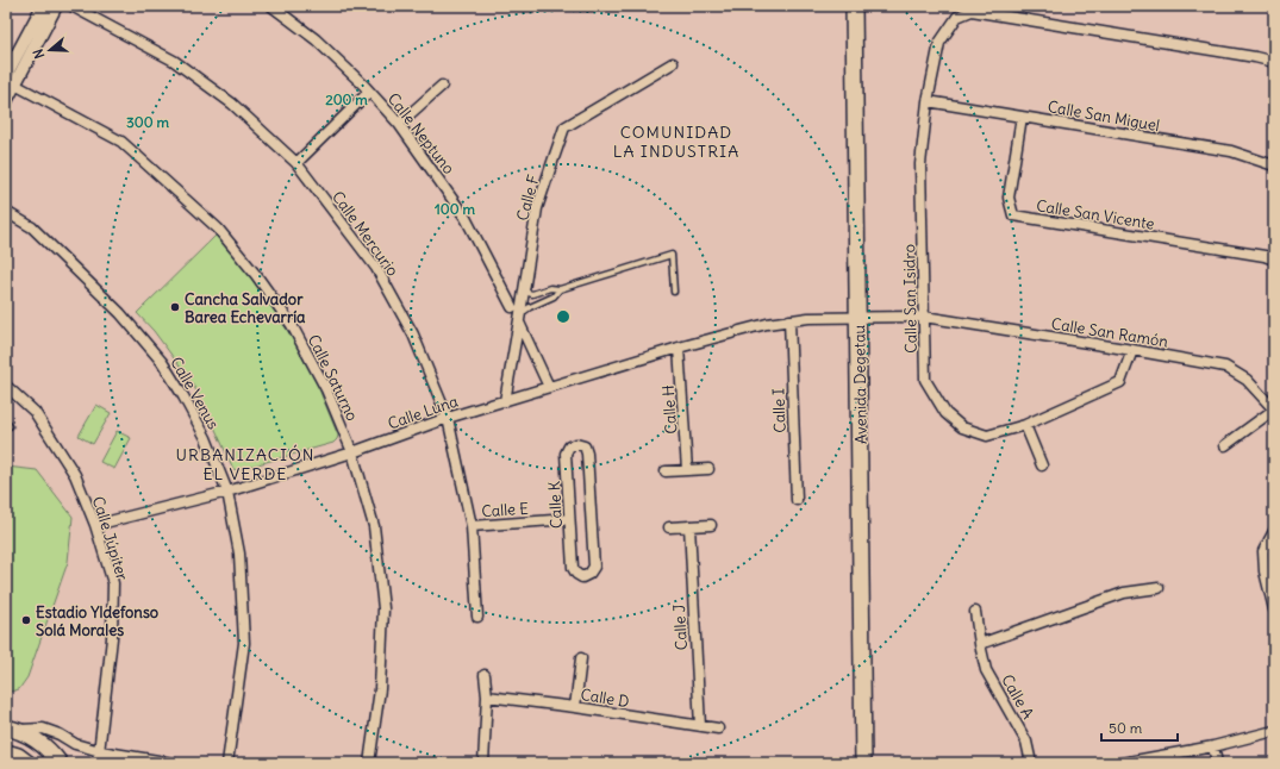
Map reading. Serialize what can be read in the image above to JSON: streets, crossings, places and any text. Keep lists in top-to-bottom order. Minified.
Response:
{"streets":{"main road":["Avenida Degetau"],"street":["Calle San Miguel","Calle Neptuno","Calle F","Calle San Vicente","Calle Mercurio","Calle San Isidro","Calle San Ramón","Calle Saturno","Calle Venus","Calle H","Calle I","Calle Luna","Calle K","Calle E","Calle Júpiter","Calle J","Calle A","Calle D"]},"crossings":[["Calle San Miguel","Calle San Vicente"],["Calle San Miguel","Calle San Isidro"],["Calle F","Calle Luna"],["Calle Mercurio","Calle Luna"],["Calle Mercurio","Calle E"],["Calle San Isidro","Calle San Ramón"],["Calle San Ramón","Avenida Degetau"],["Calle San Ramón","Calle I"],["Calle San Ramón","Calle Luna"],["Calle Saturno","Calle Luna"],["Calle Venus","Calle Luna"],["Calle H","Calle Luna"],["Calle I","Calle Luna"],["Calle Luna","Calle Júpiter"],["Calle K","Calle E"],["Calle J","Calle D"]],"districts":["COMUNIDAD LA INDUSTRIA","URBANIZACIÓN EL VERDE"],"places":["Cancha Salvador Barea Echevarría","Estadio Yldefonso Solá Morales"],"scale_bar":"50 m","north":"left","rings":["200 m","300 m","100 m"]}
